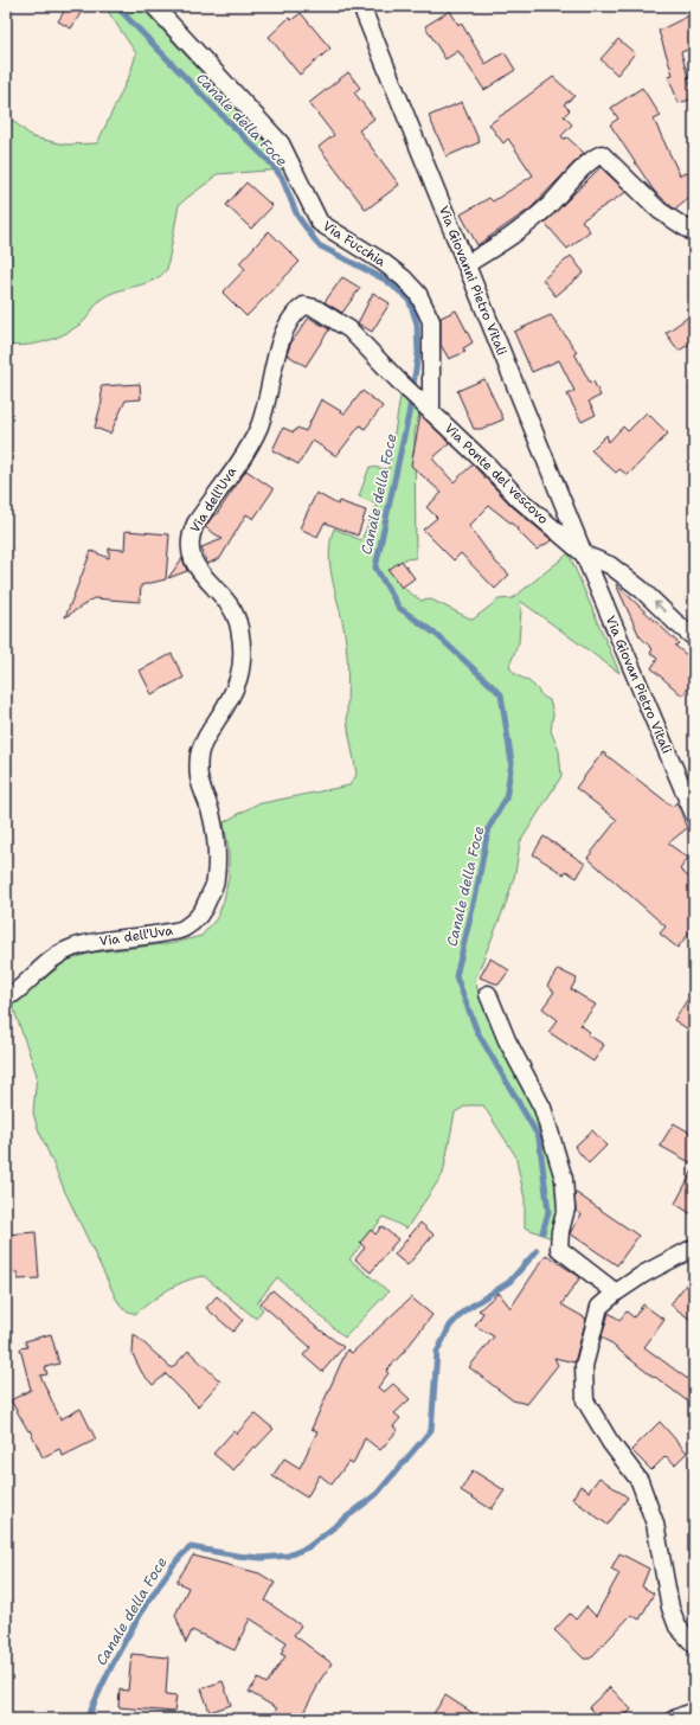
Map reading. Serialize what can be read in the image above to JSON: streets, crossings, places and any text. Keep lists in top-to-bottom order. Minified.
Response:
{"streets":{"street":["Via Fucchia","Via Giovanni Pietro Vitali","Via Ponte del vescovo","Via dell'Uva","Via Giovan Pietro Vitali"]},"crossings":[["Via Fucchia","Via Ponte del vescovo"],["Via Giovanni Pietro Vitali","Via Ponte del vescovo"],["Via Giovanni Pietro Vitali","Via Giovan Pietro Vitali"],["Via Ponte del vescovo","Via dell'Uva"],["Via Ponte del vescovo","Via Giovan Pietro Vitali"]],"water":["Canale della Foce"]}
